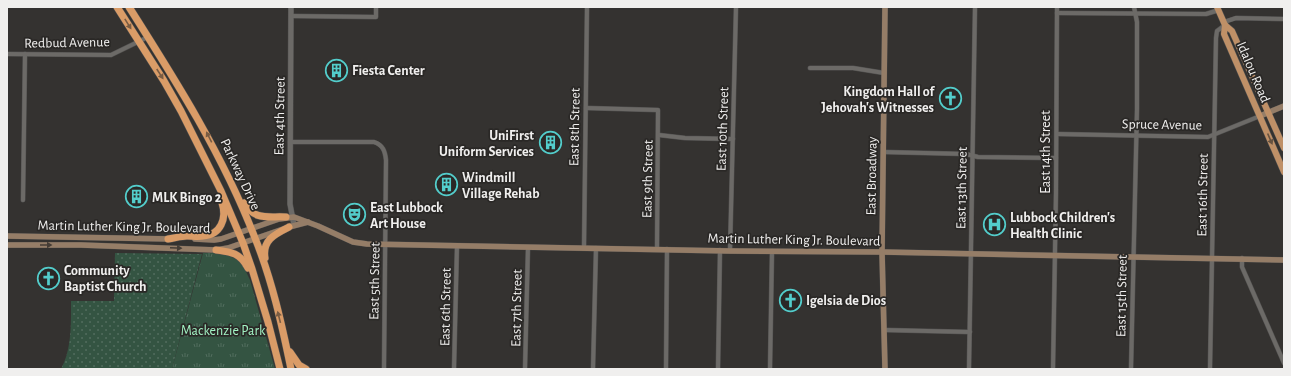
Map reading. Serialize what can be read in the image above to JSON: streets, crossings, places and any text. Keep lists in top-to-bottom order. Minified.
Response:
{"streets":{"highway":["Parkway Drive"],"main road":["Idalou Road","Spruce Avenue","East Broadway","Martin Luther King Jr. Boulevard"],"street":["Redbud Avenue","East 4th Street","East 8th Street","East 10th Street","East 14th Street","East 9th Street","East 13th Street","East 16th Street","East 5th Street","East 15th Street","East 6th Street","East 7th Street"]},"crossings":[["Redbud Avenue","Parkway Drive"],["Idalou Road","Spruce Avenue"],["Idalou Road","East 16th Street"],["East 4th Street","Martin Luther King Jr. Boulevard"],["East 4th Street","East 5th Street"],["Spruce Avenue","East 14th Street"],["Spruce Avenue","East 16th Street"],["Spruce Avenue","East 15th Street"],["East 8th Street","East 9th Street"],["East 8th Street","Martin Luther King Jr. Boulevard"],["East 10th Street","Martin Luther King Jr. Boulevard"],["East 14th Street","Martin Luther King Jr. Boulevard"],["Parkway Drive","Martin Luther King Jr. Boulevard"],["East Broadway","Martin Luther King Jr. Boulevard"],["East 9th Street","Martin Luther King Jr. Boulevard"],["East 13th Street","Martin Luther King Jr. Boulevard"],["East 16th Street","Martin Luther King Jr. Boulevard"],["Martin Luther King Jr. Boulevard","East 5th Street"],["Martin Luther King Jr. Boulevard","East 15th Street"],["Martin Luther King Jr. Boulevard","East 6th Street"],["Martin Luther King Jr. Boulevard","East 7th Street"]],"parks":["Mackenzie Park"],"places":{"building":["Fiesta Center","UniFirst Uniform Services","Windmill Village Rehab","MLK Bingo 2"],"church":["Kingdom Hall of Jehovah's Witnesses","Community Baptist Church","Igelsia de Dios"],"theatre":["East Lubbock Art House"],"hospital":["Lubbock Children's Health Clinic"]}}
